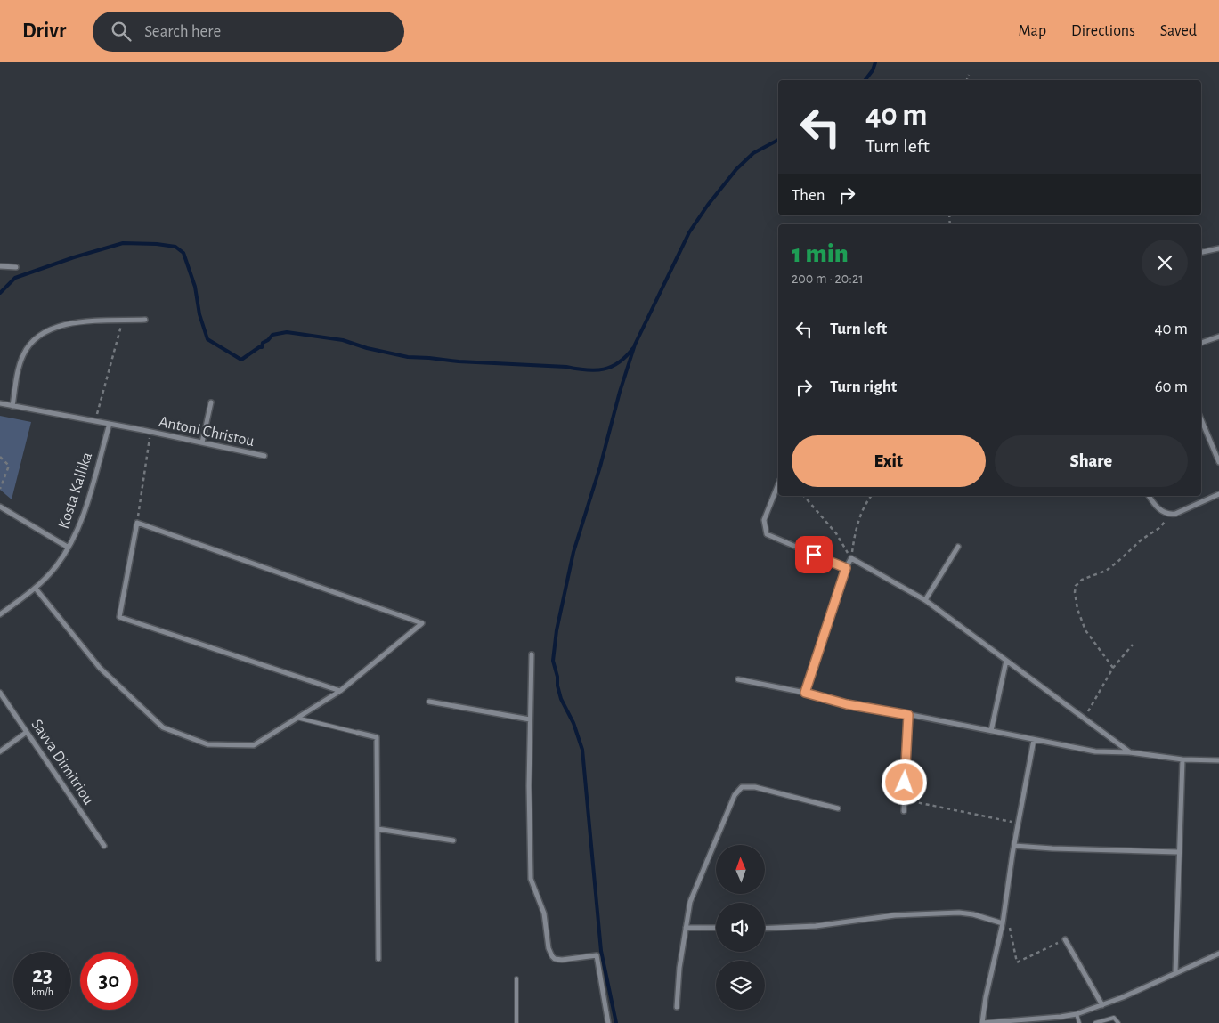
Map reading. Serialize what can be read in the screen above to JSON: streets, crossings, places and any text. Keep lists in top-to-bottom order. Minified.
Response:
{"streets":{"street":["Antoni Christou","Kosta Kallika","Savva Dimitriou"]},"crossings":[["Antoni Christou","Kosta Kallika"]],"north":"top","page":{"header":"Drivr","search":"Search here","nav":["Map","Directions","Saved"],"turn":["40 m","Turn left"],"then":"Then","heading":["1 min","200 m · 20:21"],"list":[{"name":"Turn left","value":"40 m"},{"name":"Turn right","value":"60 m"}],"buttons":["Exit","Share"],"speed":"23 km/h","limit":"30"}}
